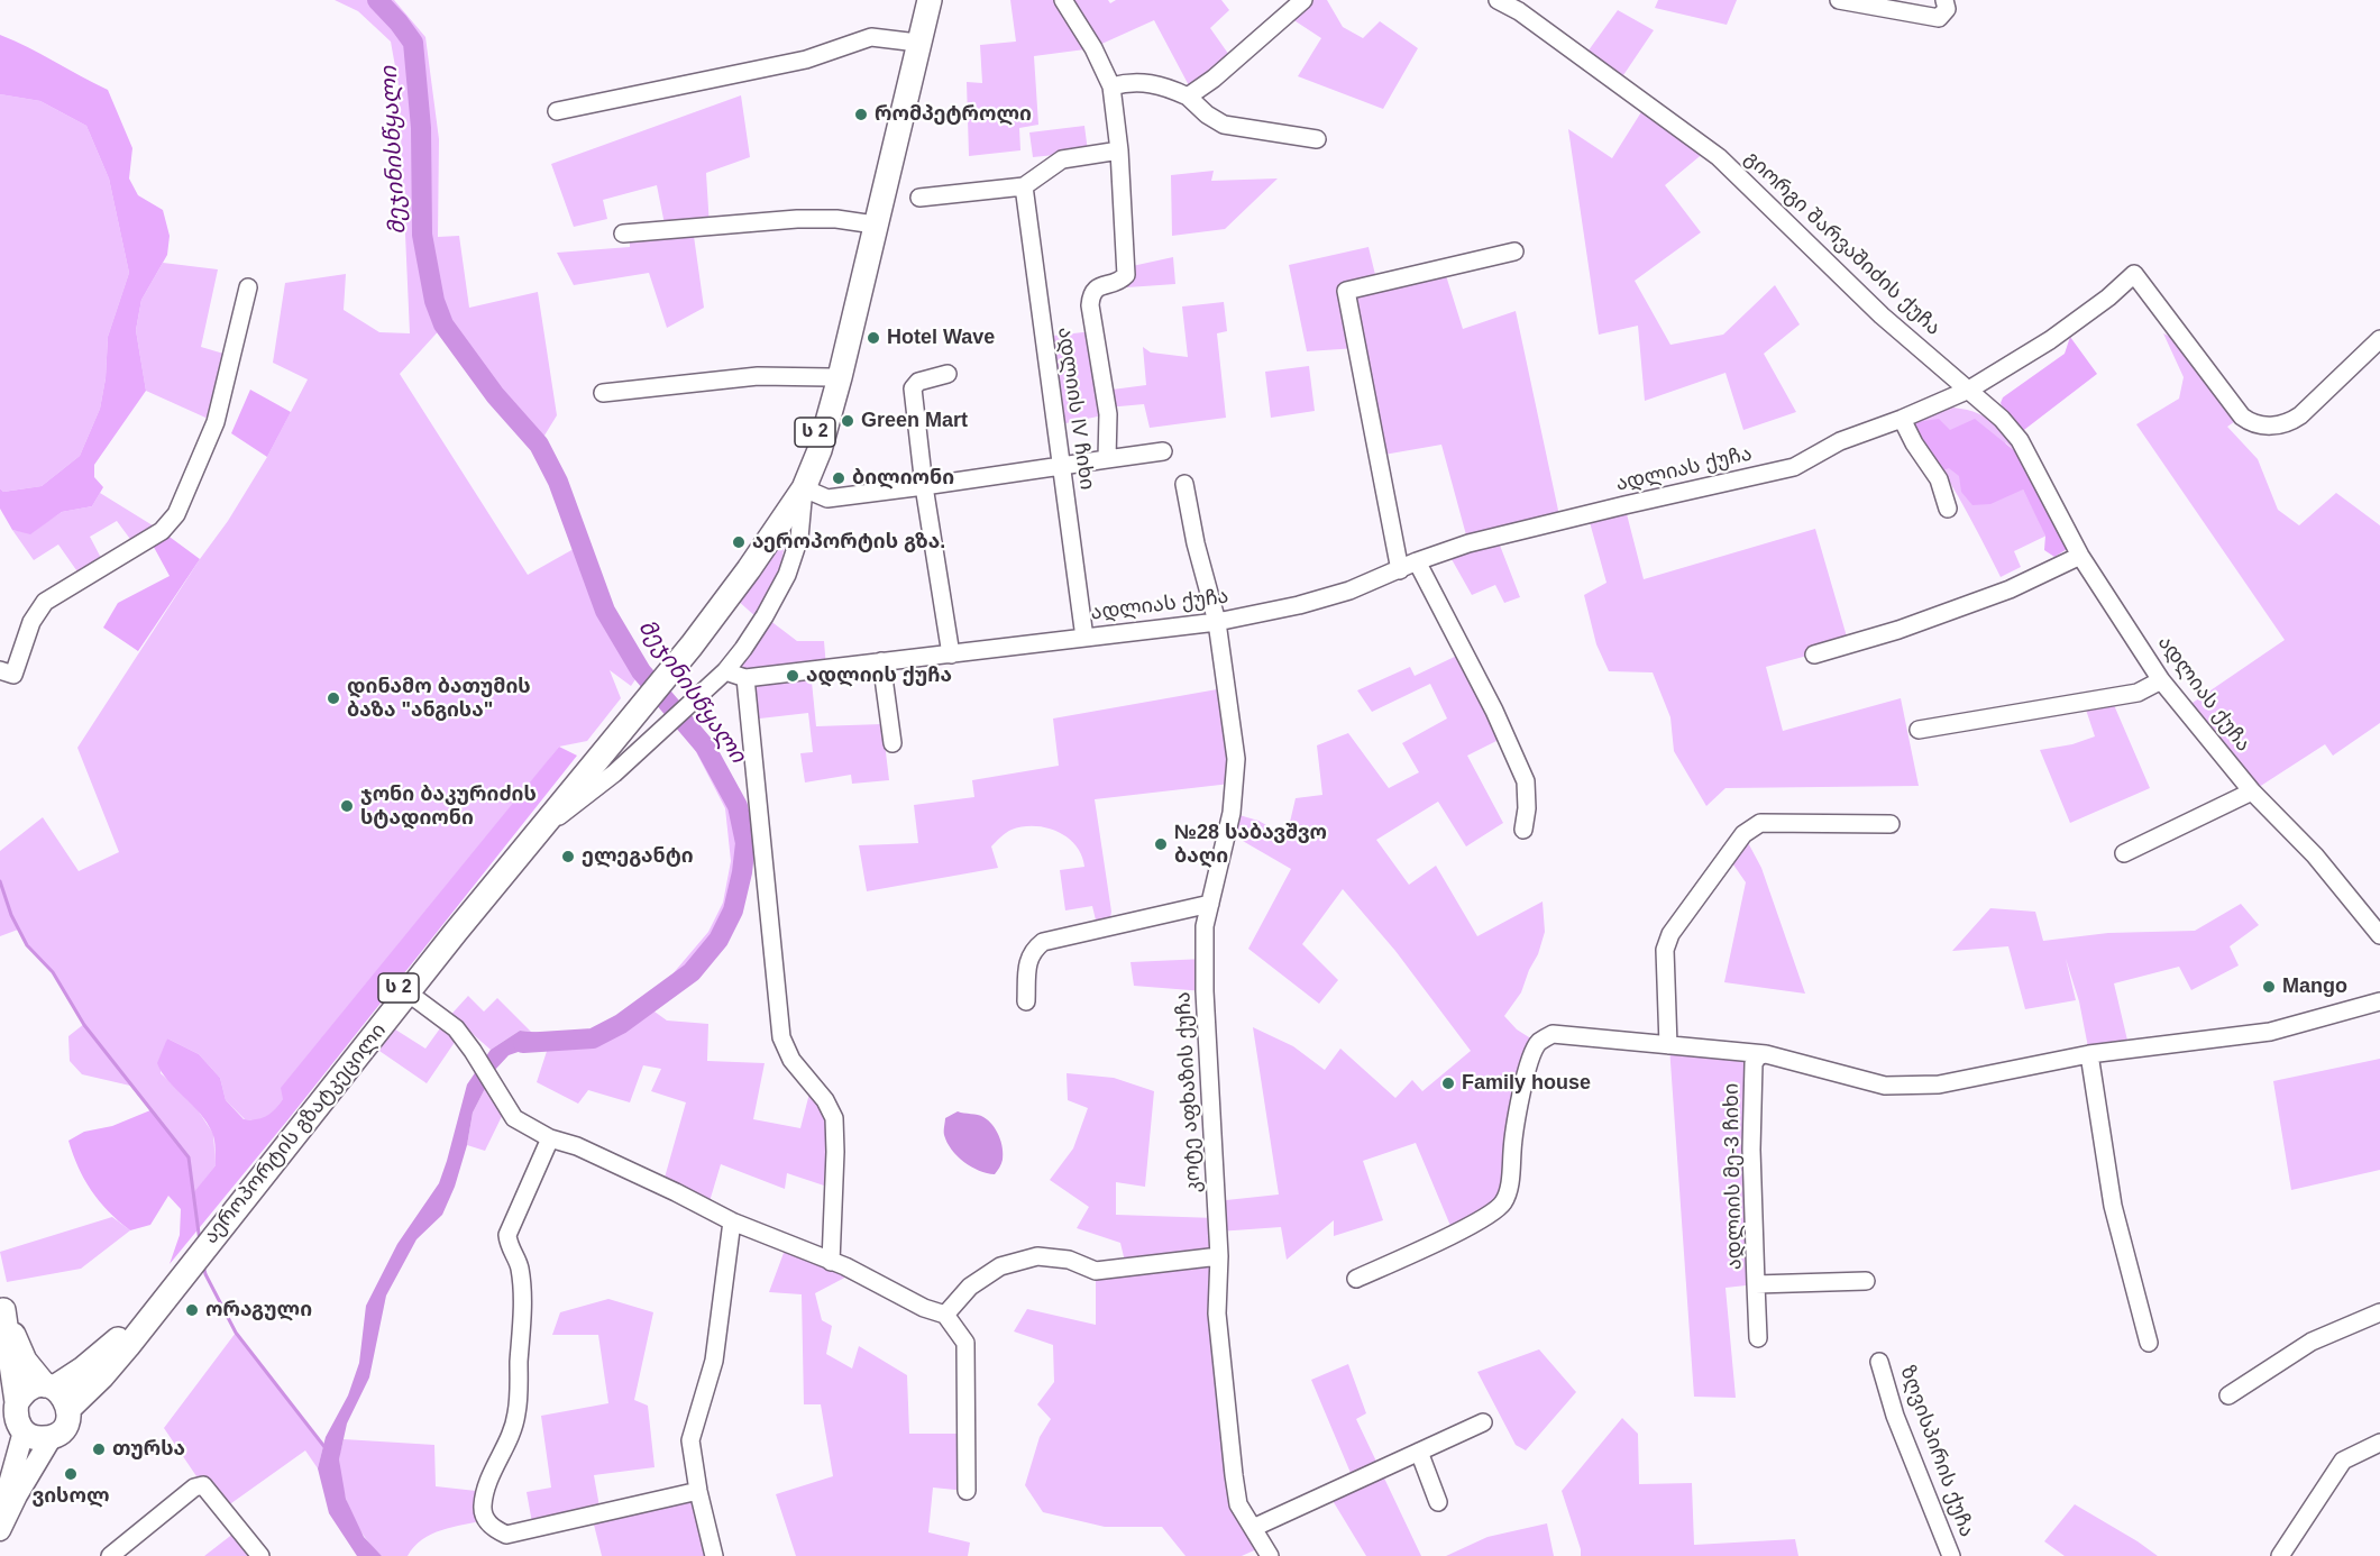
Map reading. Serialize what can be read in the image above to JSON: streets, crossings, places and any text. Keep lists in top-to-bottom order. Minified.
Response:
{"streets":{"highway":["ს 2","აეროპორტის გზატკეცილი"],"street":["გიორგი შარვაშიძის ქუჩა","ადლიის IV ჩიხი","ადლიას ქუჩა","კოტე აფხაზის ქუჩა","ადლიის მე-3 ჩიხი","ზღვისპირის ქუჩა"]},"crossings":[["გიორგი შარვაშიძის ქუჩა","ადლიას ქუჩა"],["ადლიის IV ჩიხი","ადლიას ქუჩა"],["ადლიას ქუჩა","კოტე აფხაზის ქუჩა"]],"water":["მეჯინისწყალი"],"places":["რომპეტროლი","Hotel Wave","Green Mart","ბილიონი","აეროპორტის გზა.","ადლიის ქუჩა","დინამო ბათუმის ბაზა \"ანგისა\"","ჯონი ბაკურიძის სტადიონი","№28 საბავშვო ბაღი","ელეგანტი","Mango","Family house","ორაგული","თურსა","ვისოლ"]}
